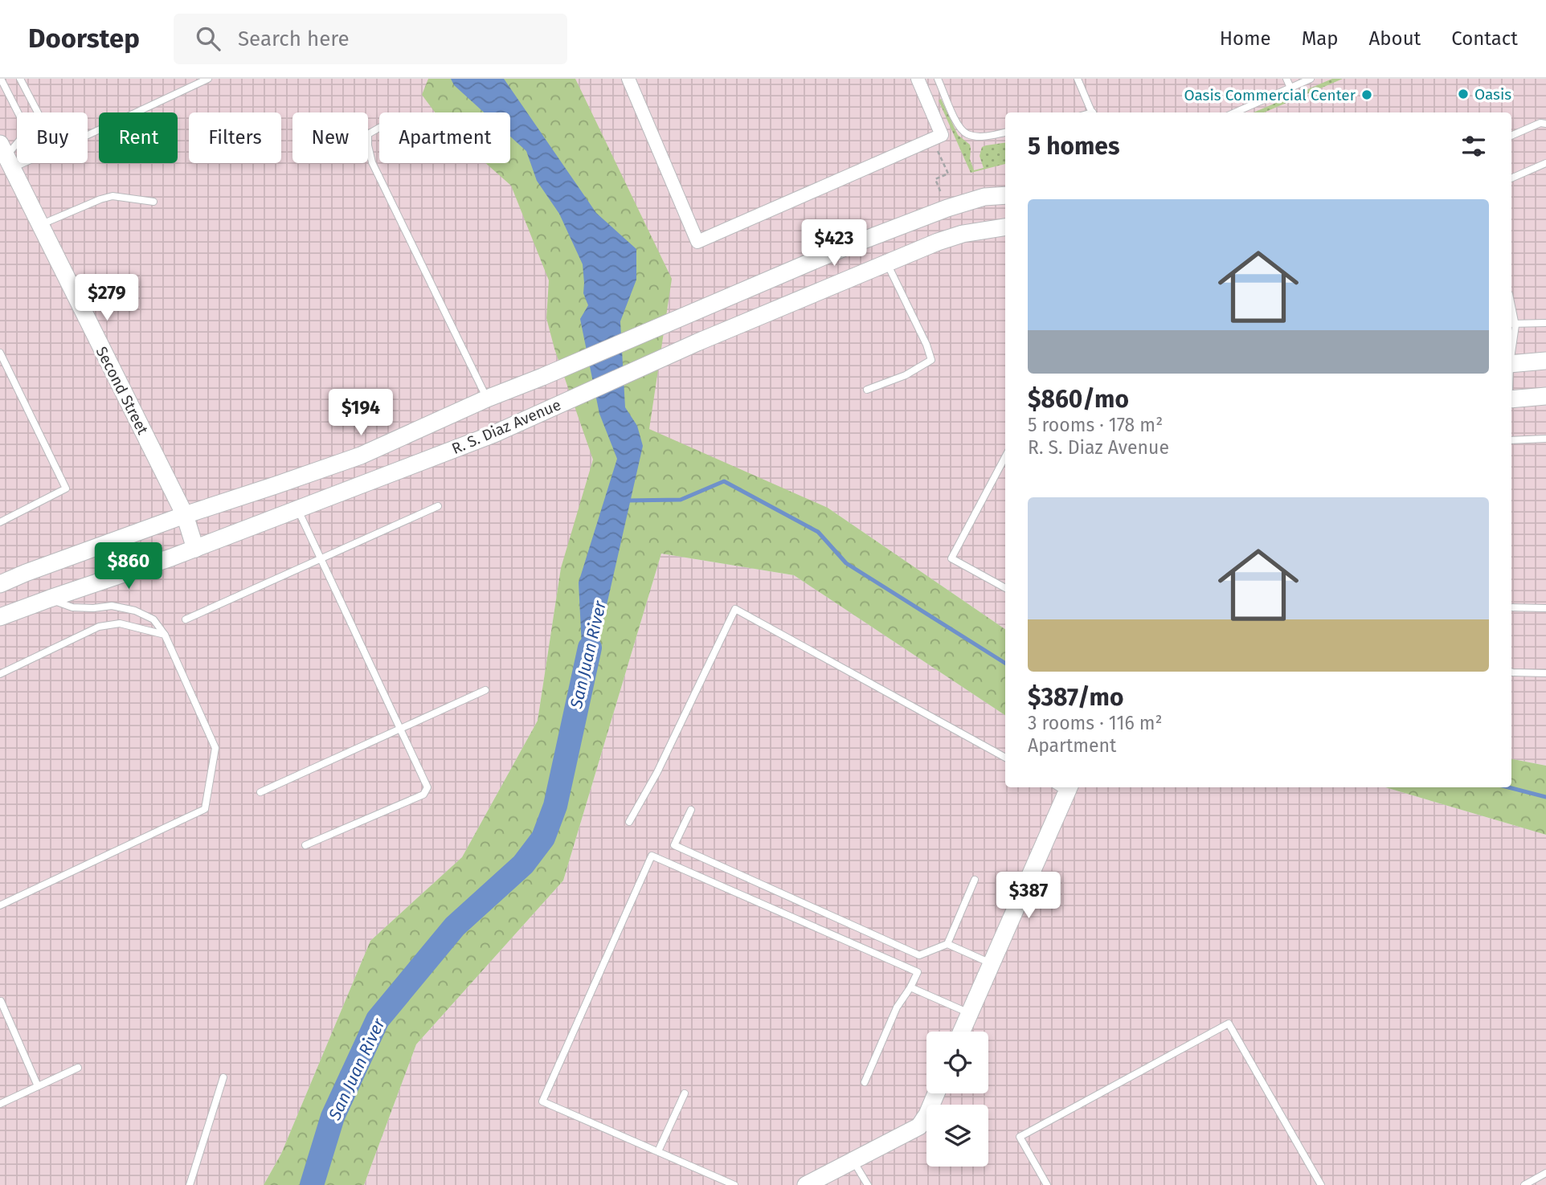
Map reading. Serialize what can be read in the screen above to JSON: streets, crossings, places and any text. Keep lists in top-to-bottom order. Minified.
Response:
{"streets":{"street":["Second Street","R. S. Diaz Avenue"]},"crossings":[["Second Street","R. S. Diaz Avenue"]],"water":["San Juan River"],"places":["Oasis","Oasis Commercial Center"],"page":{"header":"Doorstep","search":"Search here","nav":["Home","Map","About","Contact"],"chip":["Buy","Rent","Filters","New","Apartment"],"heading":"5 homes","list":[{"name":"$860/mo","note":"5 rooms · 178 m² · R. S. Diaz Avenue"},{"name":"$387/mo","note":"3 rooms · 116 m² · Apartment"}],"price":["$423","$279","$194","$860","$387"]}}
